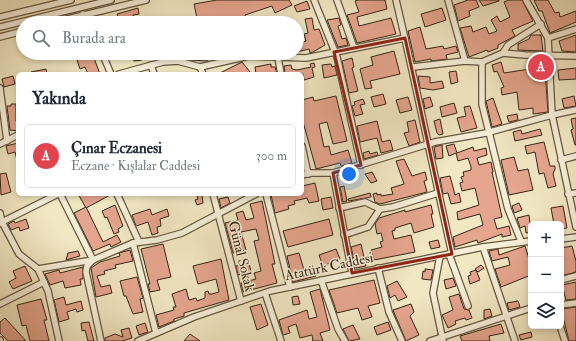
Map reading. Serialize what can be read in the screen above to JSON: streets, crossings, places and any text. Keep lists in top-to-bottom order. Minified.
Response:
{"streets":{"street":["Günal Sokak","Atatürk Caddesi"]},"crossings":[["Günal Sokak","Atatürk Caddesi"]],"page":{"search":"Burada ara","pins":"A","heading":"Yakında","list":[{"mark":"A","name":"Çınar Eczanesi","note":"Eczane · Kışlalar Caddesi","value":"300 m"}],"map_buttons":["+","−"]}}
